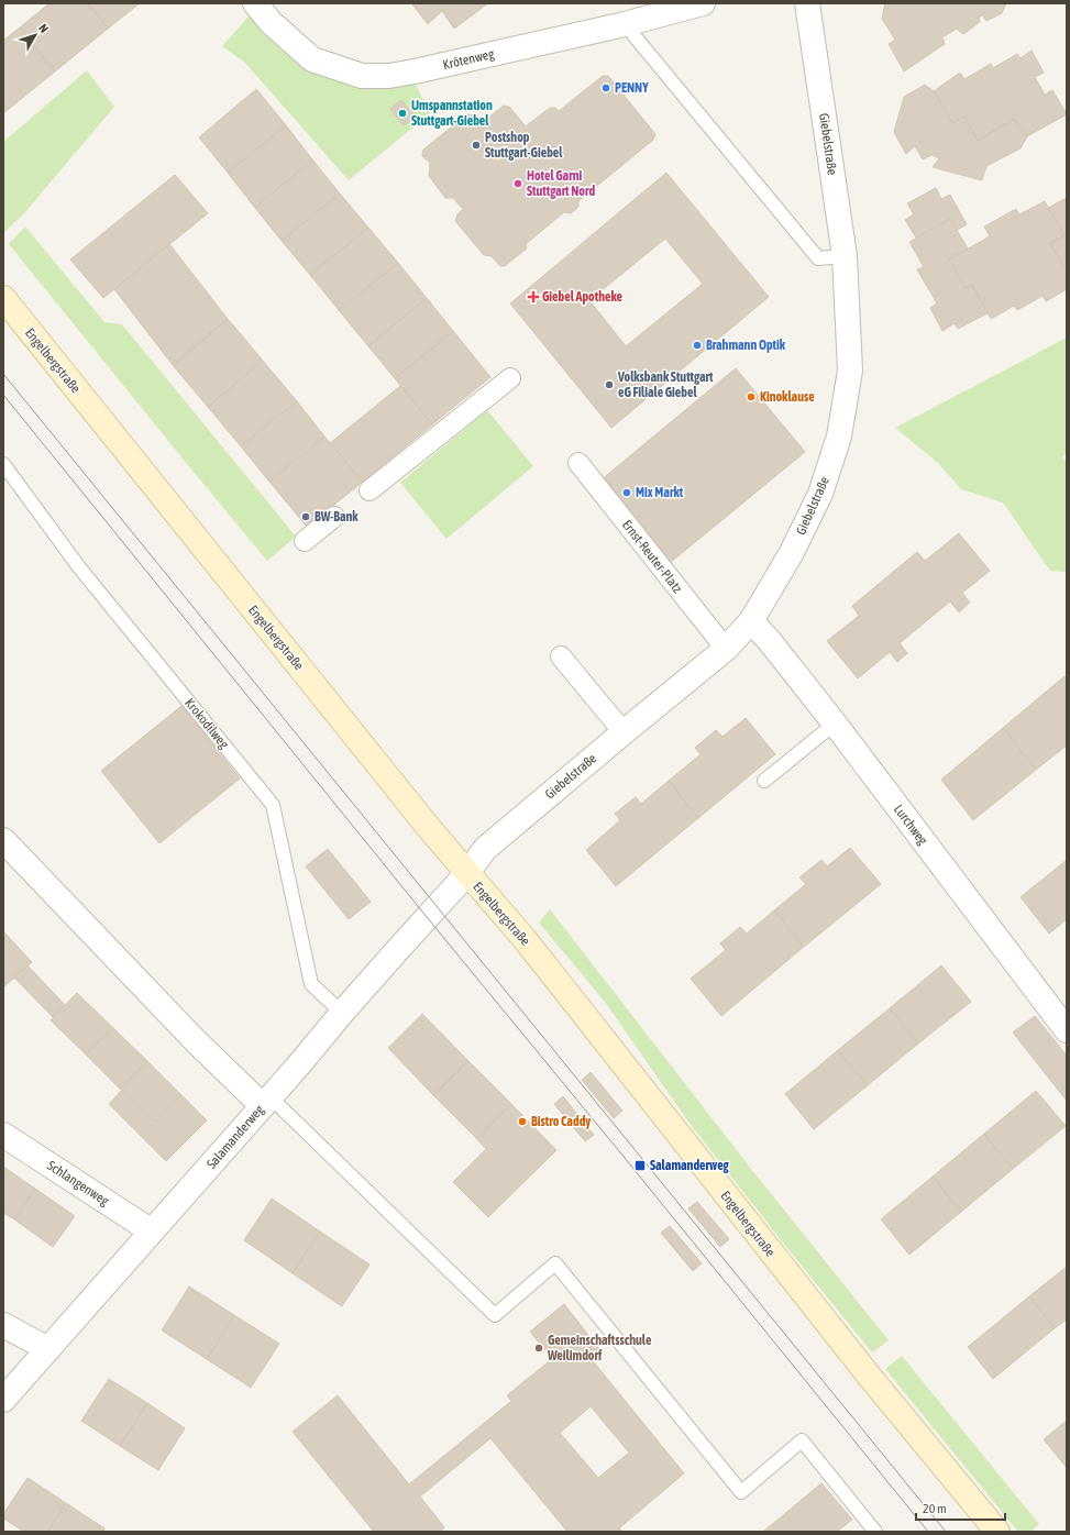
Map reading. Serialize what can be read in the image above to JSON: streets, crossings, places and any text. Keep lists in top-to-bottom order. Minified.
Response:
{"streets":{"main road":["Engelbergstraße"],"street":["Krötenweg","Giebelstraße","Ernst-Reuter-Platz","Lurchweg","Salamanderweg","Schlangenweg"],"lane":["Krokodilweg"]},"crossings":[["Giebelstraße","Engelbergstraße"],["Giebelstraße","Ernst-Reuter-Platz"],["Giebelstraße","Lurchweg"],["Giebelstraße","Salamanderweg"],["Engelbergstraße","Salamanderweg"],["Krokodilweg","Salamanderweg"],["Salamanderweg","Schlangenweg"]],"places":{"other":["PENNY","Umspannstation Stuttgart-Giebel","Postshop Stuttgart-Giebel","Hotel Garni Stuttgart Nord","Brahmann Optik","Volksbank Stuttgart eG Filiale Giebel","Kinoklause","Mix Markt","BW-Bank","Bistro Caddy","Gemeinschaftsschule Weilimdorf"],"health":["Giebel Apotheke"],"transit":["Salamanderweg"]},"scale_bar":"20 m","north":"top right"}
